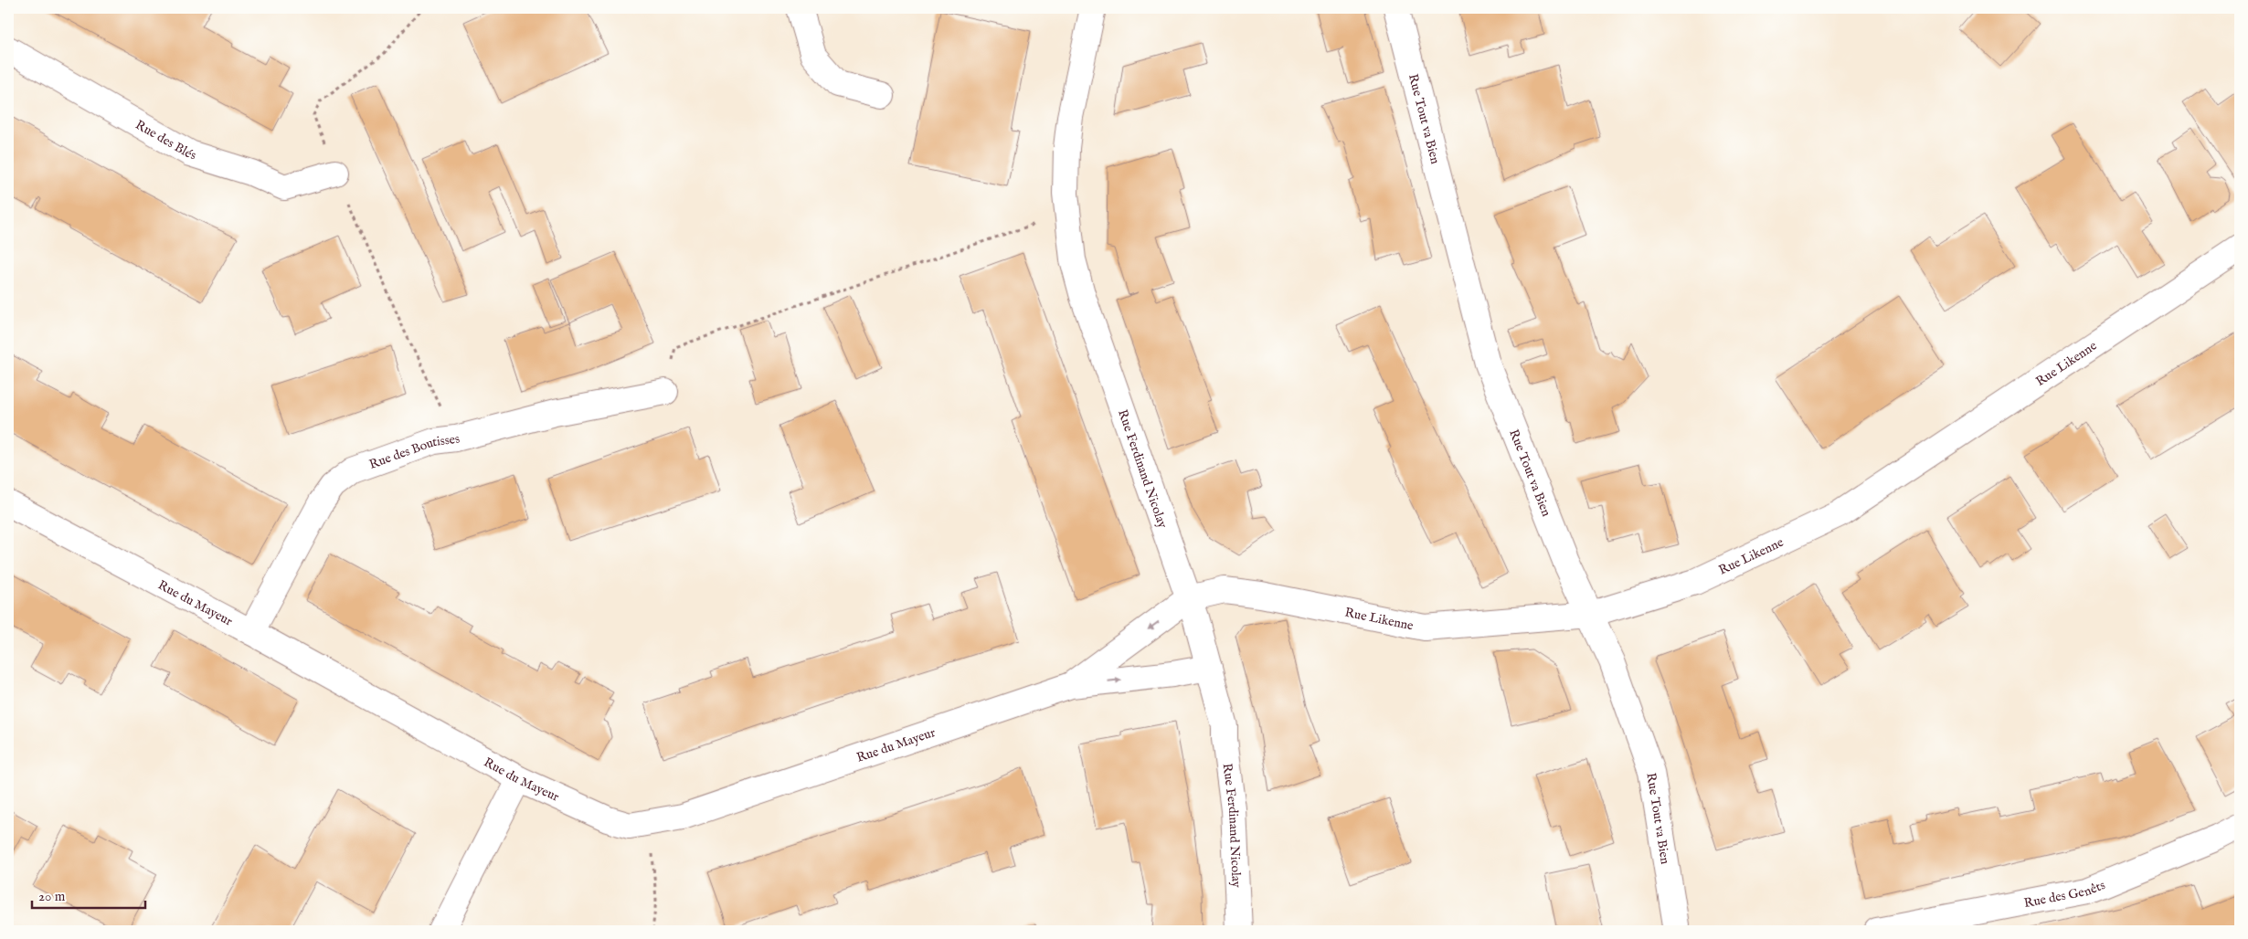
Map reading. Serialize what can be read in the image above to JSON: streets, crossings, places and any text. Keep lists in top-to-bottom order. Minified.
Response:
{"streets":{"street":["Rue Tout va Bien","Rue des Blés","Rue Likenne","Rue des Boutisses","Rue Ferdinand Nicolay","Rue du Mayeur","Rue des Genêts"]},"crossings":[["Rue Tout va Bien","Rue Likenne"],["Rue Likenne","Rue Ferdinand Nicolay"],["Rue Likenne","Rue du Mayeur"],["Rue des Boutisses","Rue du Mayeur"],["Rue Ferdinand Nicolay","Rue du Mayeur"]],"scale_bar":"20 m"}
